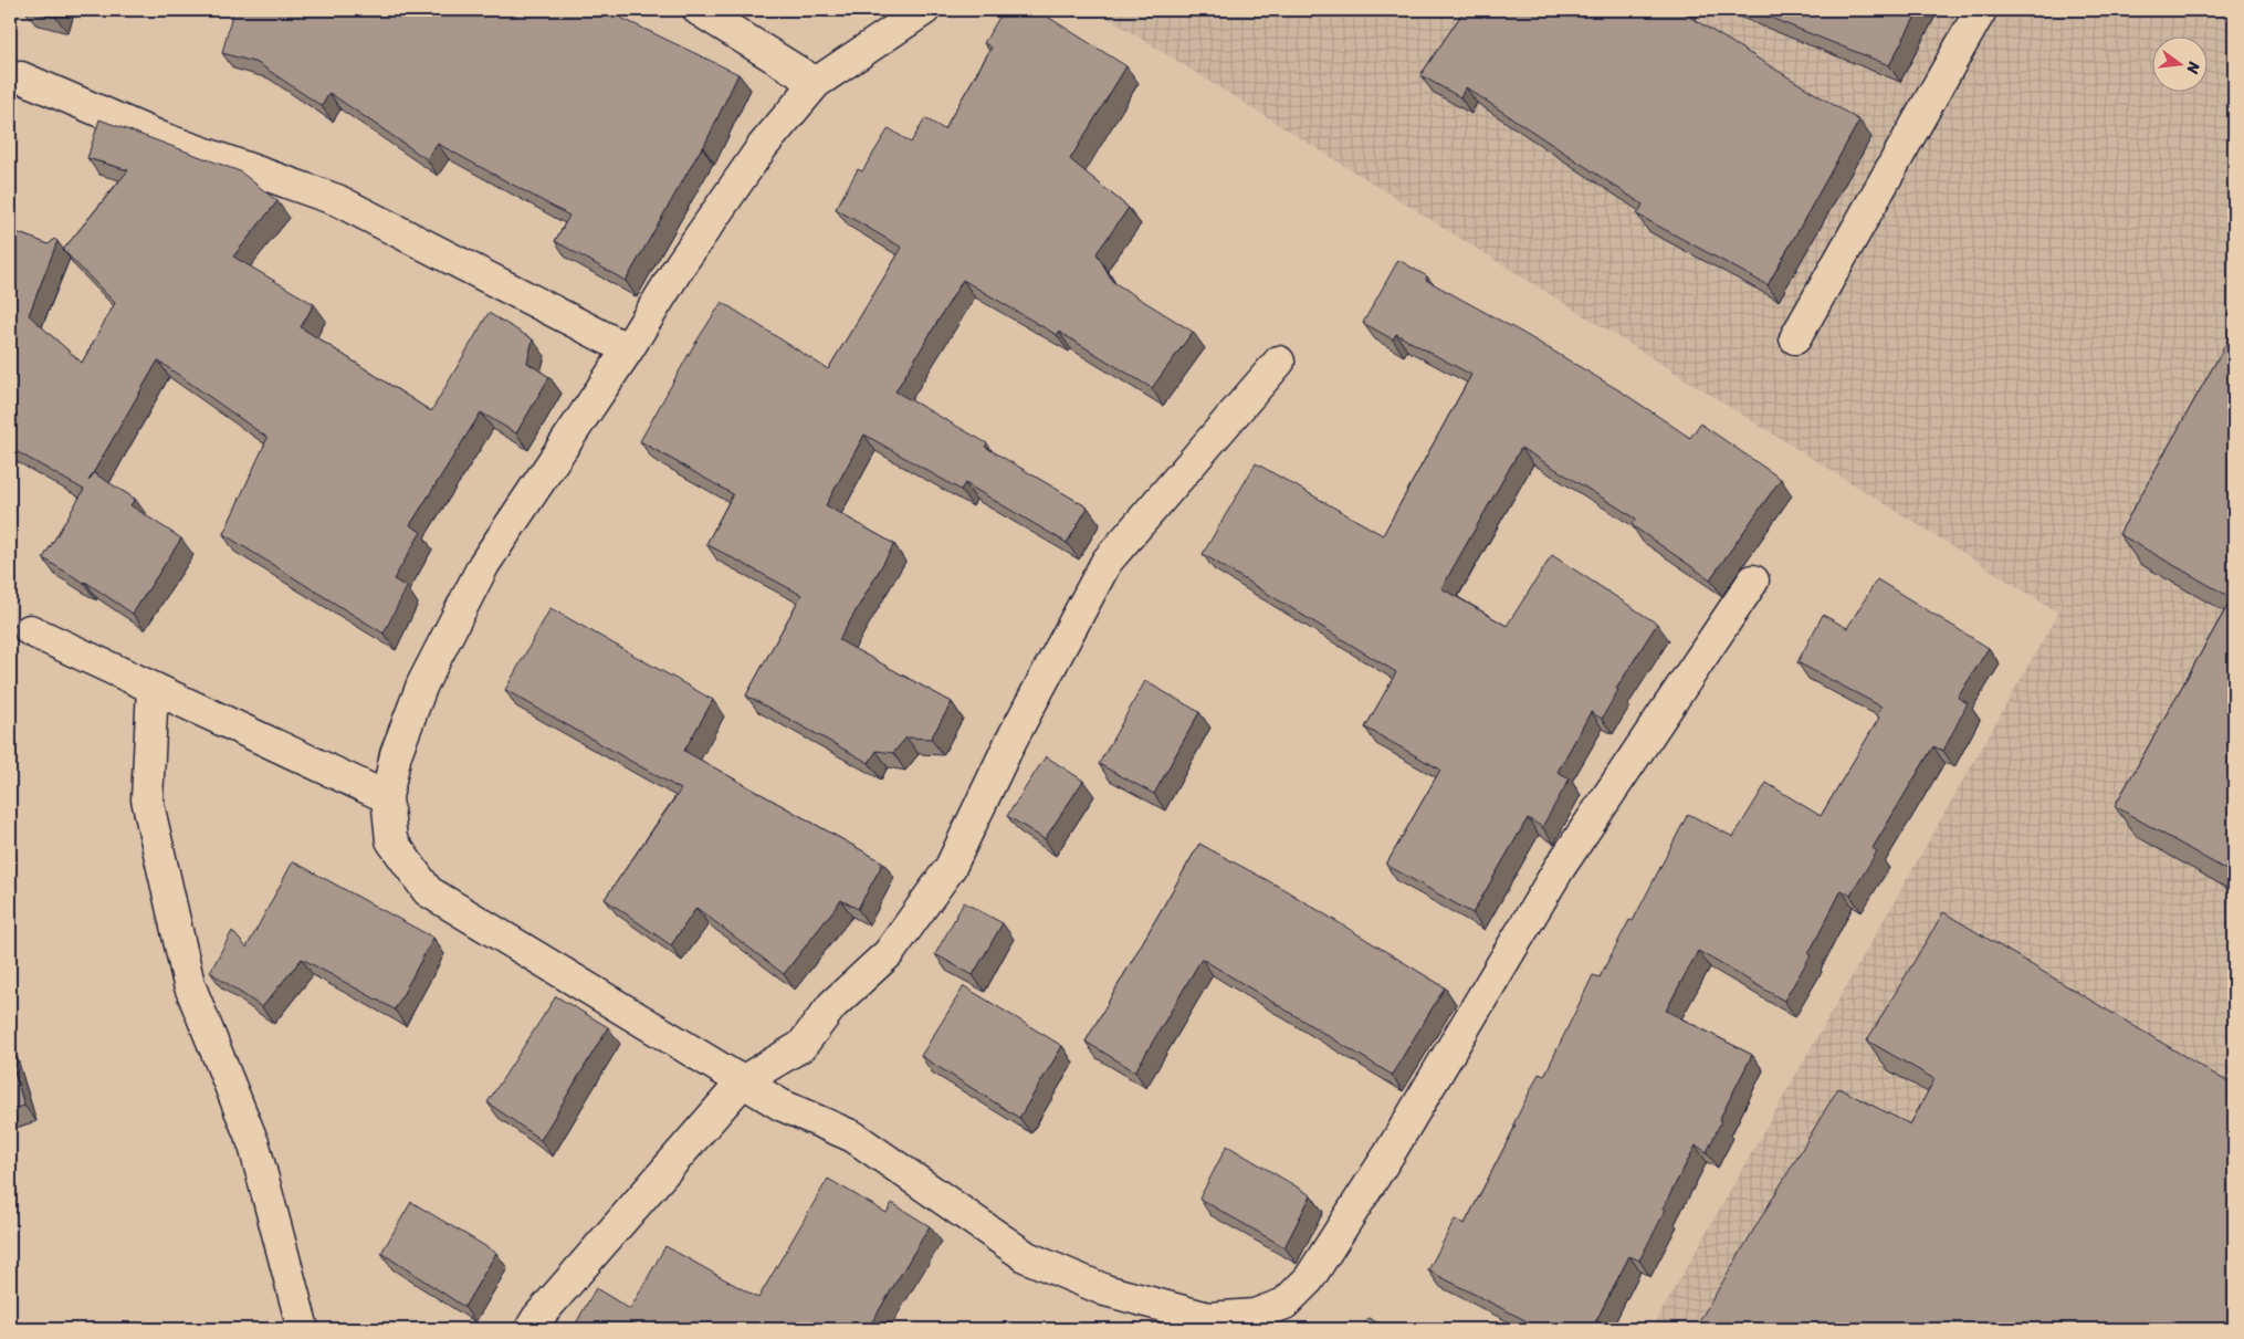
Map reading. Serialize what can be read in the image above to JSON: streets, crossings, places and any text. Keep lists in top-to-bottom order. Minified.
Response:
{"north":"right"}
